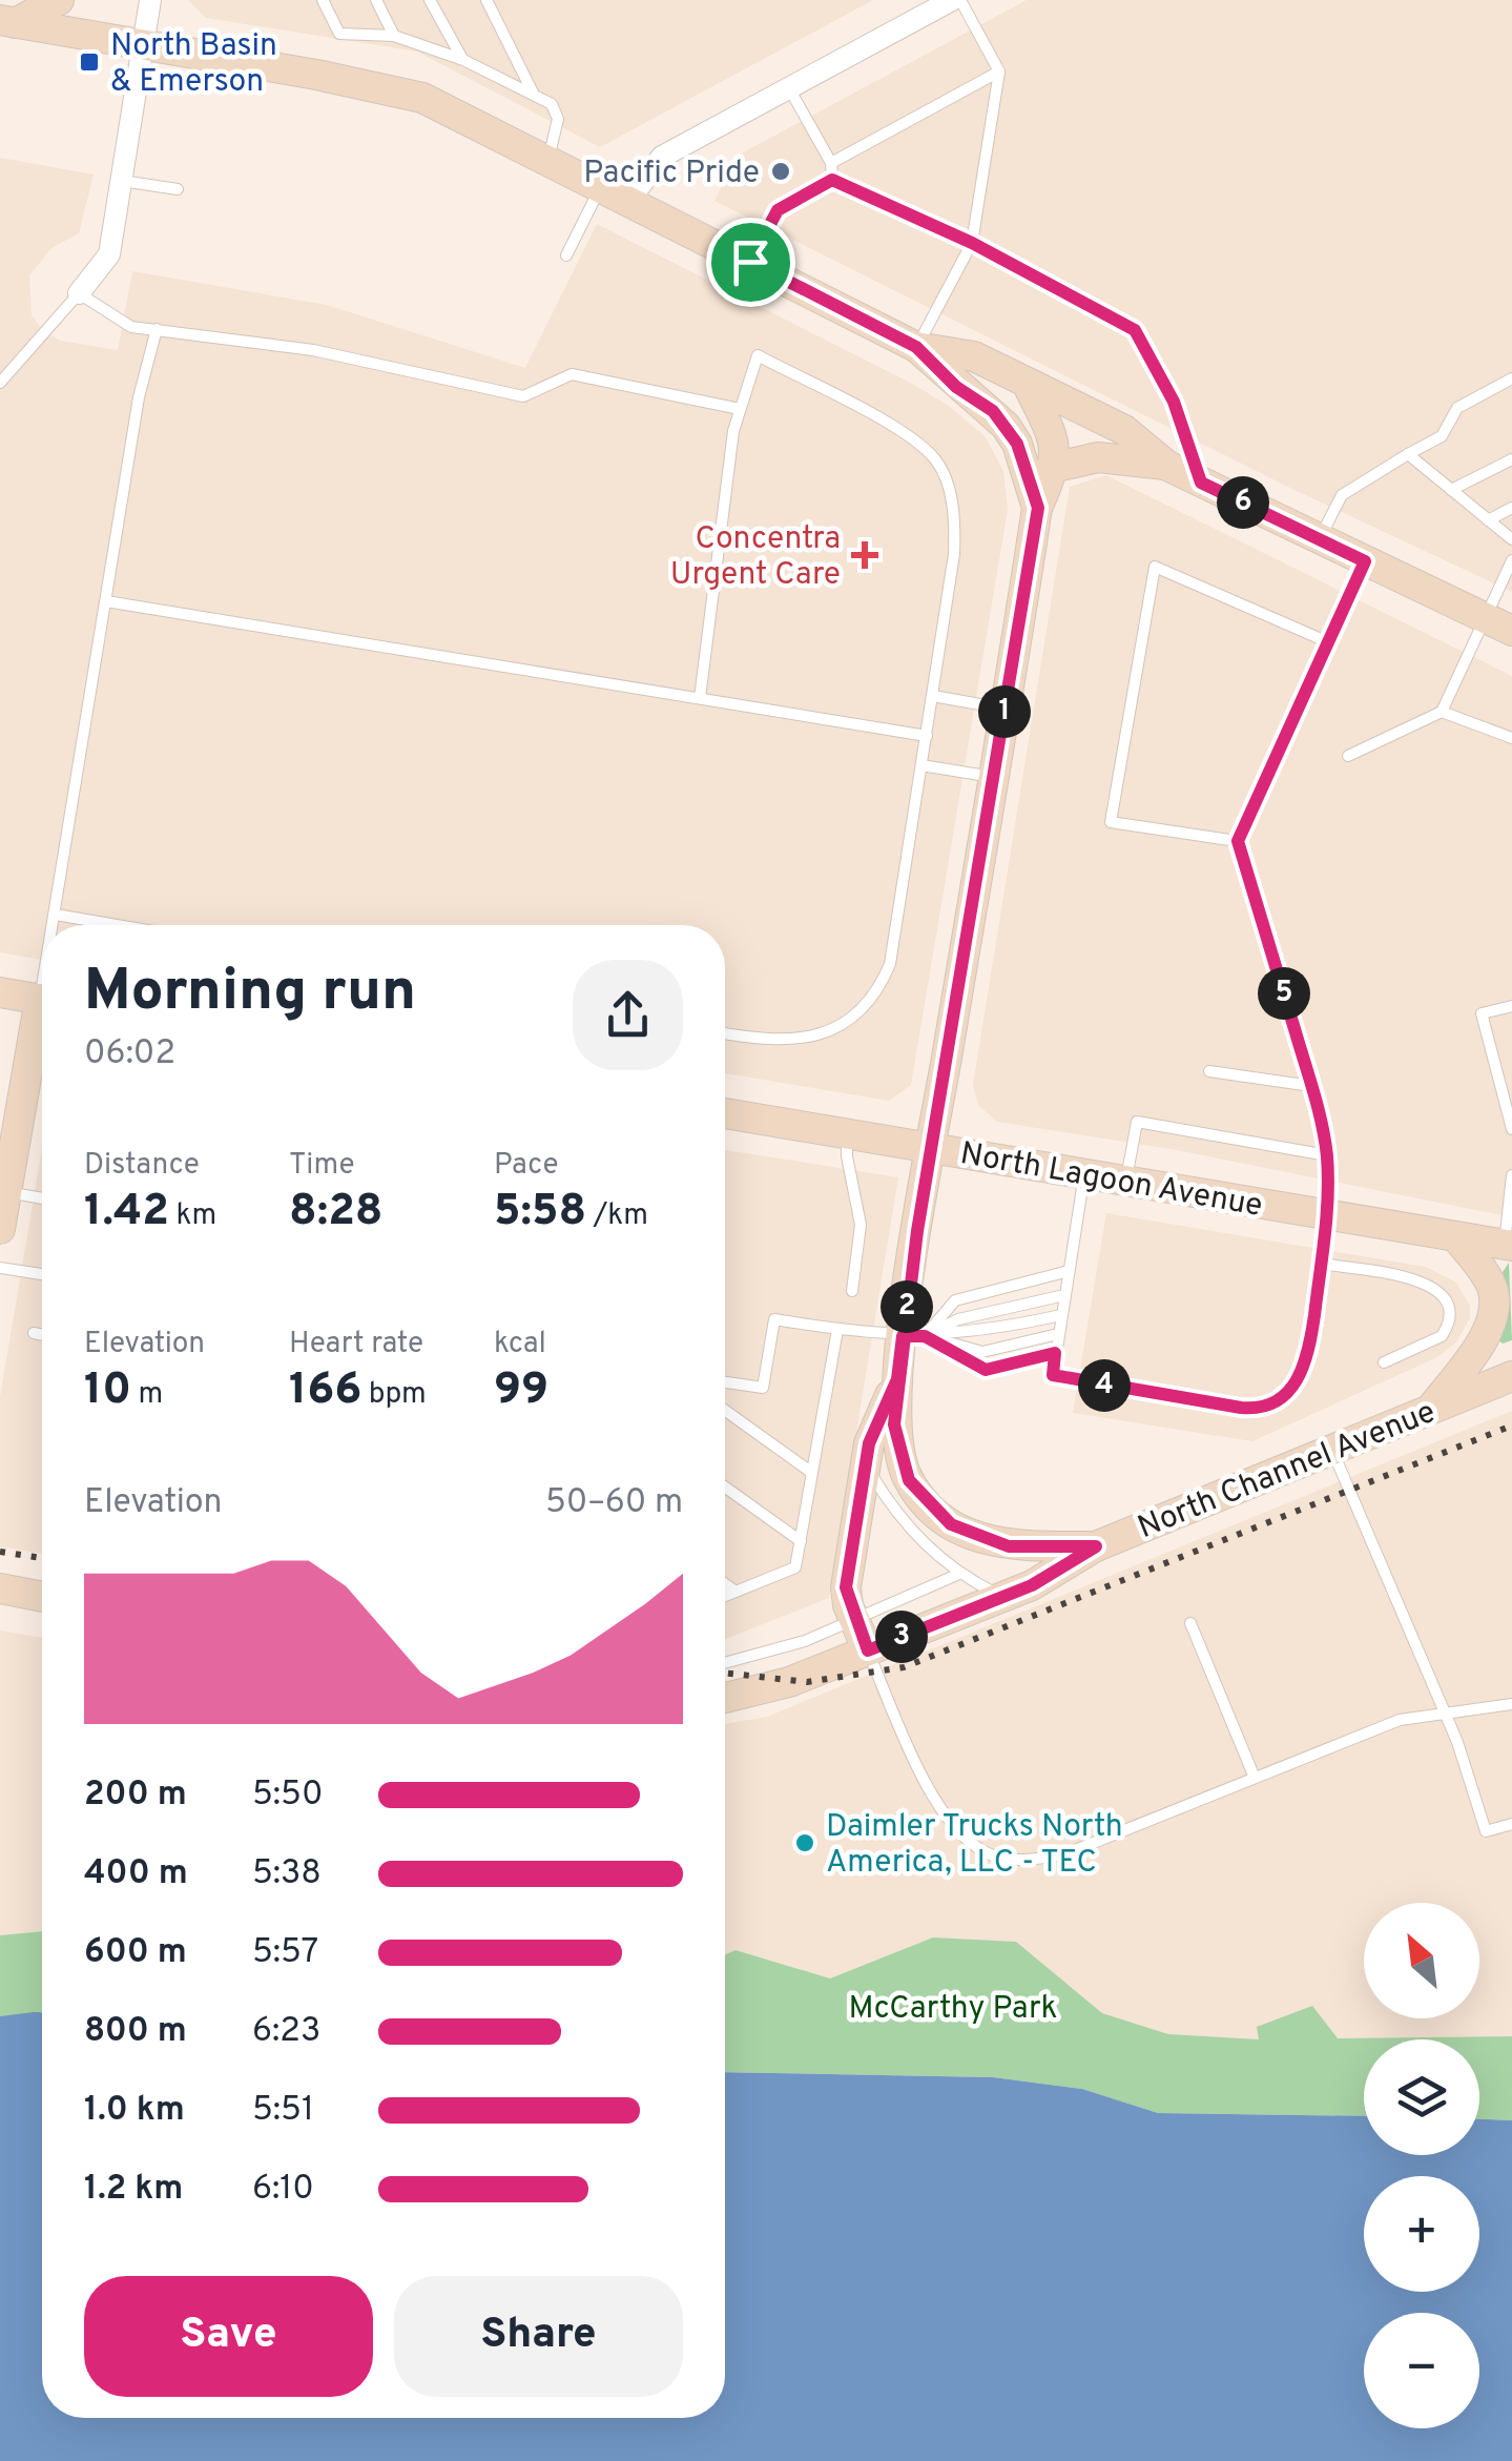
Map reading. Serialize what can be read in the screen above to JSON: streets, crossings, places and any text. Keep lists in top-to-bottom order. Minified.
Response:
{"streets":{"main road":["North Lagoon Avenue","North Channel Avenue"]},"parks":["McCarthy Park"],"places":{"transit":["North Basin & Emerson"],"other":["Pacific Pride","Daimler Trucks North America, LLC - TEC"],"health":["Concentra Urgent Care"]},"north":"top left","page":{"pins":["6","1","5","2","4","3"],"heading":["Morning run","06:02"],"stats":[["Distance","1.42 km"],["Time","8:28"],["Pace","5:58 /km"],["Elevation","10 m"],["Heart rate","166 bpm"],["kcal","99"]],"chart":["Elevation","50–60 m"],"list":[{"name":"200 m","note":"5:50"},{"name":"400 m","note":"5:38"},{"name":"600 m","note":"5:57"},{"name":"800 m","note":"6:23"},{"name":"1.0 km","note":"5:51"},{"name":"1.2 km","note":"6:10"}],"map_buttons":["+","−"],"buttons":["Save","Share"]}}
